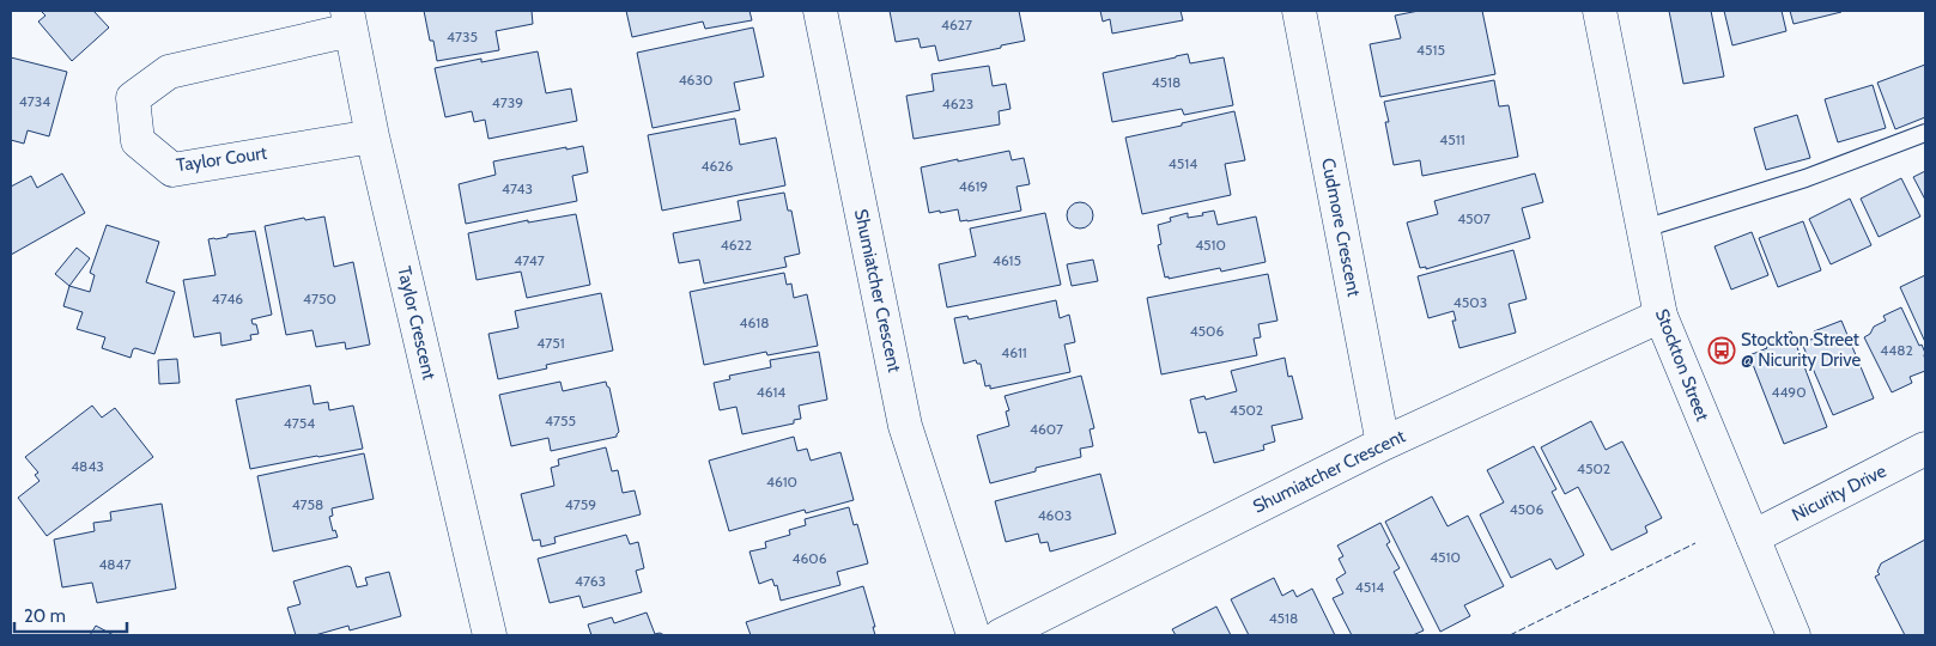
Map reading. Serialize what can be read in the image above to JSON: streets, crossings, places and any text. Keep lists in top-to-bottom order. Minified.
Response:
{"streets":{"street":["Taylor Court","Cudmore Crescent","Shumiatcher Crescent","Taylor Crescent","Stockton Street","Nicurity Drive"]},"crossings":[["Taylor Court","Taylor Crescent"],["Cudmore Crescent","Shumiatcher Crescent"],["Shumiatcher Crescent","Stockton Street"],["Stockton Street","Nicurity Drive"]],"places":{"bus stop":["Stockton Street @ Nicurity Drive"]},"house_numbers":["4627","4735","4515","4630","4518","4734","4739","4623","4511","4514","4626","4619","4743","4507","4622","4510","4747","4615","4746","4750","4503","4618","4506","4751","4482","4611","4614","4490","4502","4755","4754","4607","4843","4502","4610","4758","4759","4506","4603","4510","4606","4847","4763","4514","4518"],"scale_bar":"20 m"}
